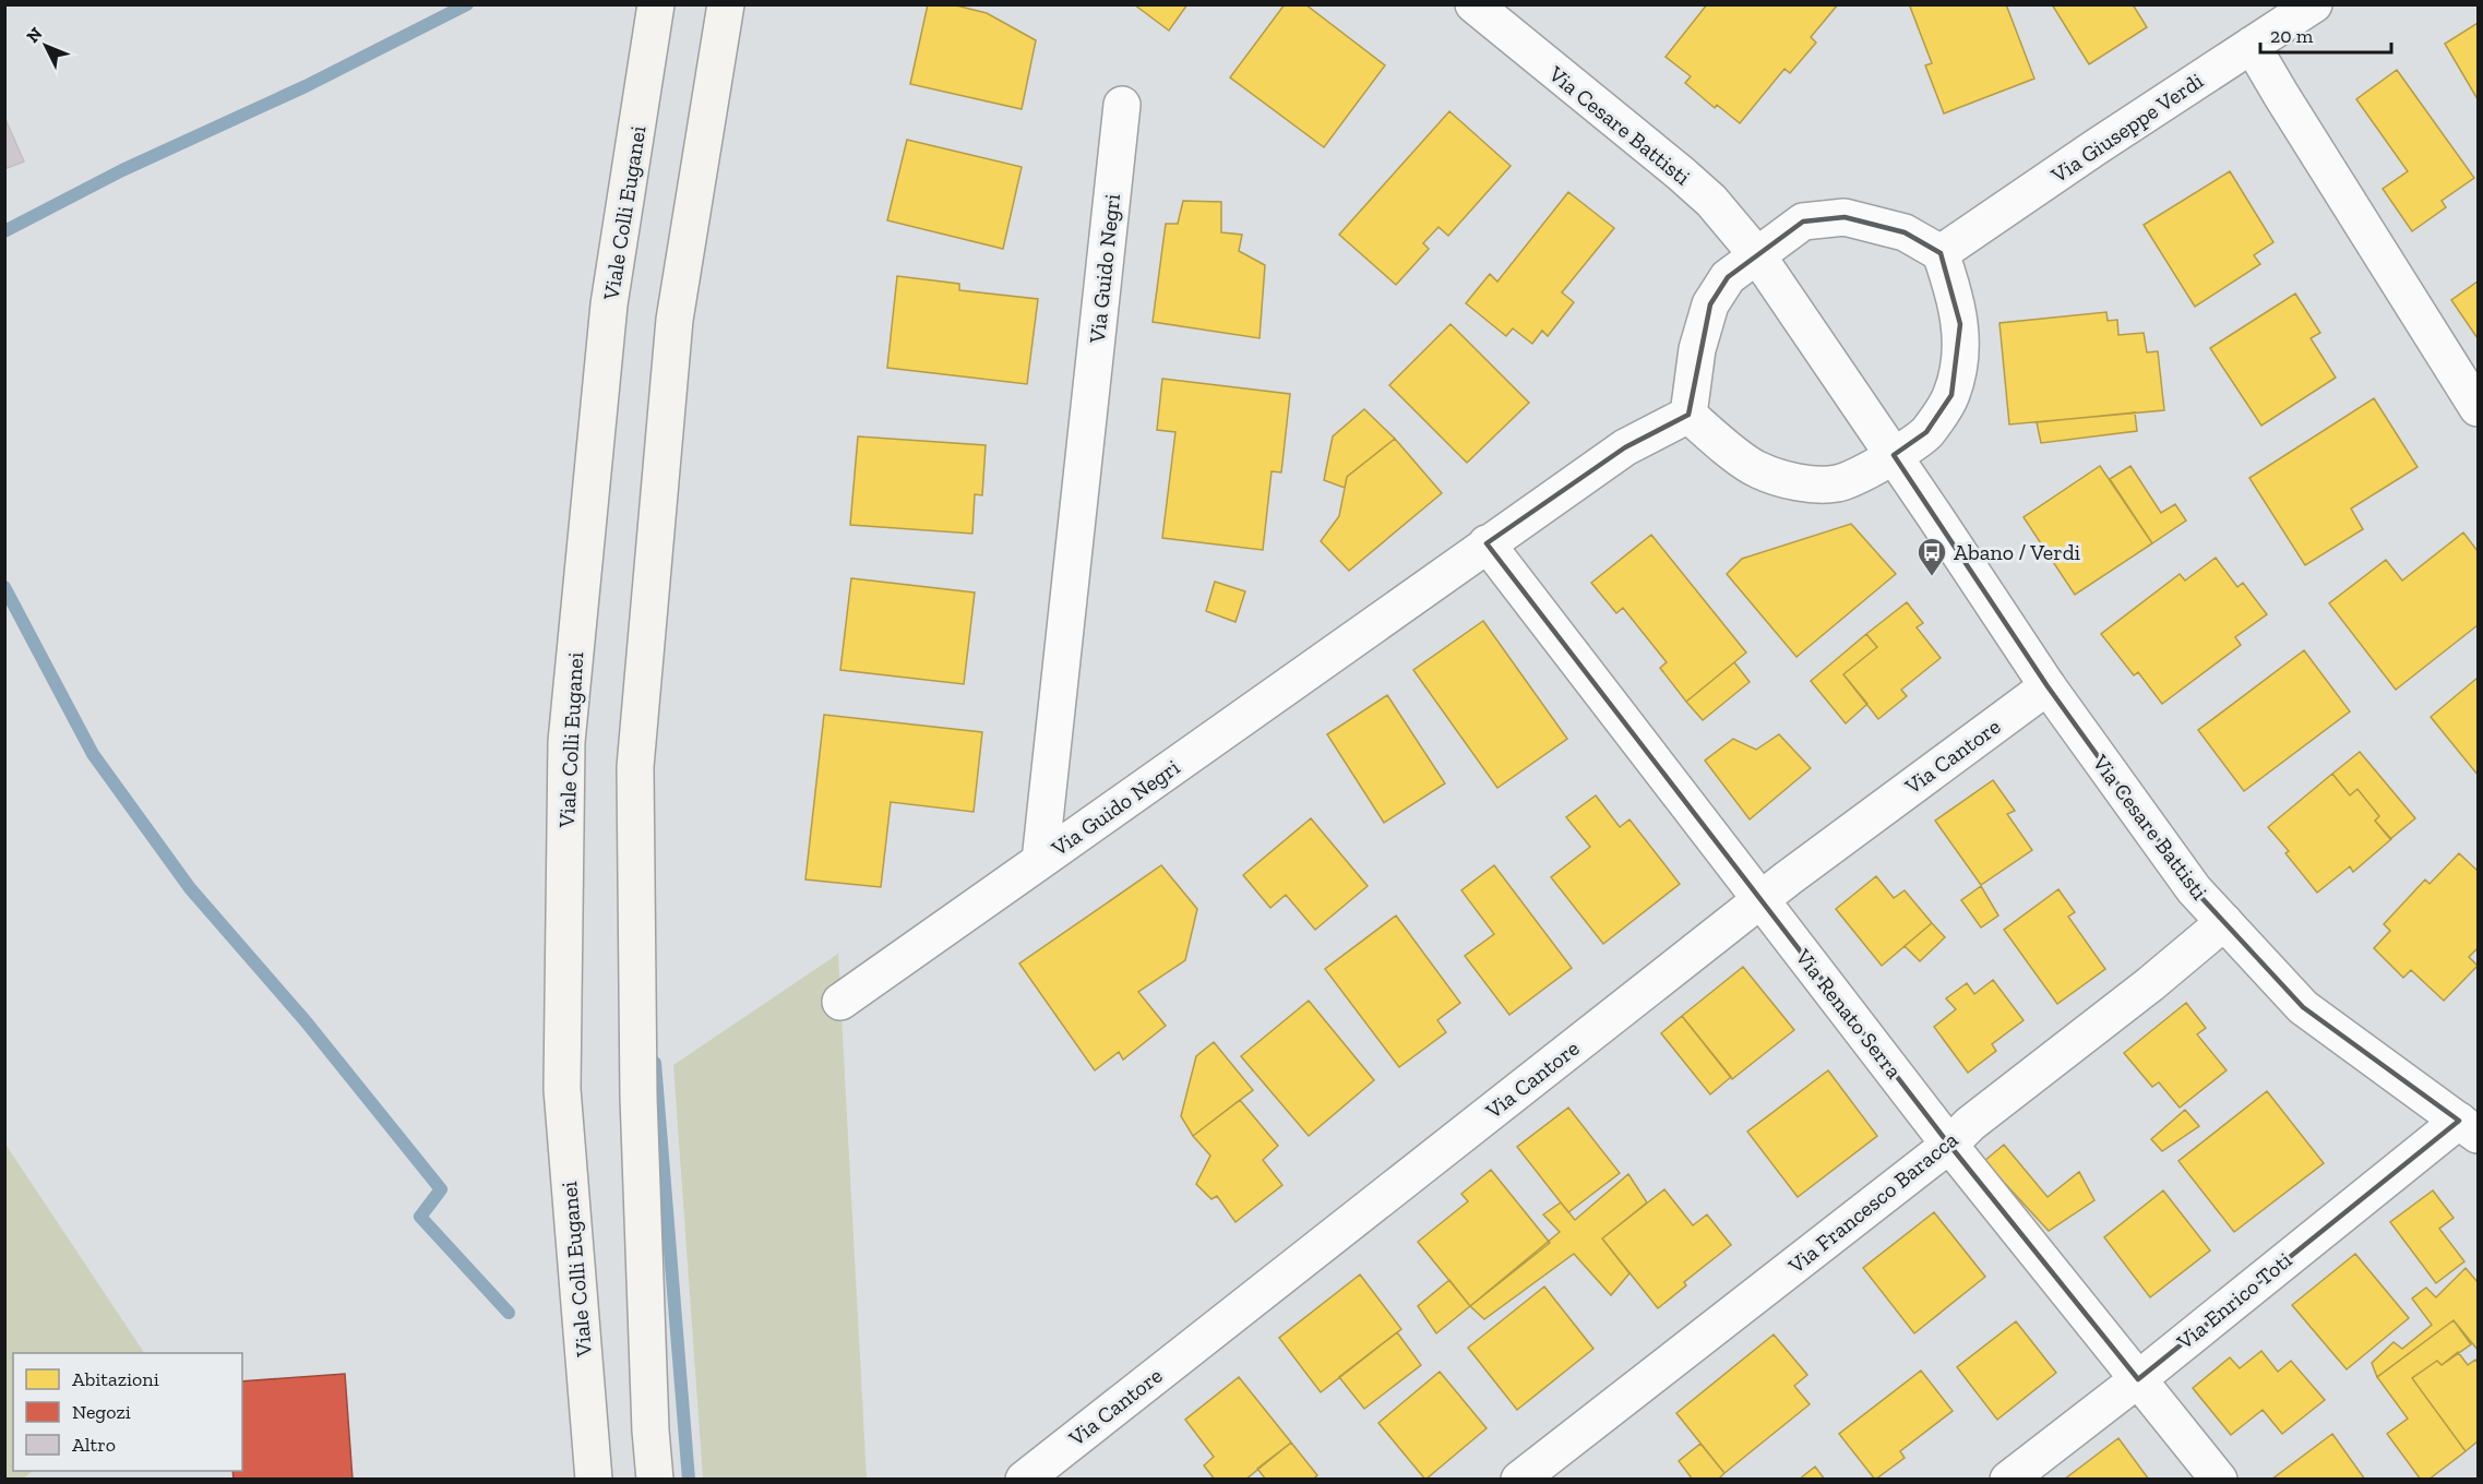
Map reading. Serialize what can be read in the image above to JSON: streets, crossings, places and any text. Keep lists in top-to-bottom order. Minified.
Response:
{"streets":{"main road":["Viale Colli Euganei"],"street":["Via Cesare Battisti","Via Giuseppe Verdi","Via Guido Negri","Via Cantore","Via Renato Serra","Via Francesco Baracca","Via Enrico Toti"]},"crossings":[["Via Cesare Battisti","Via Cantore"],["Via Cesare Battisti","Via Francesco Baracca"],["Via Cesare Battisti","Via Enrico Toti"],["Via Guido Negri","Via Renato Serra"],["Via Cantore","Via Renato Serra"],["Via Renato Serra","Via Francesco Baracca"],["Via Renato Serra","Via Enrico Toti"]],"places":{"bus stop":["Abano / Verdi"]},"legend":["Abitazioni","Negozi","Altro"],"scale_bar":"20 m","north":"top left"}
